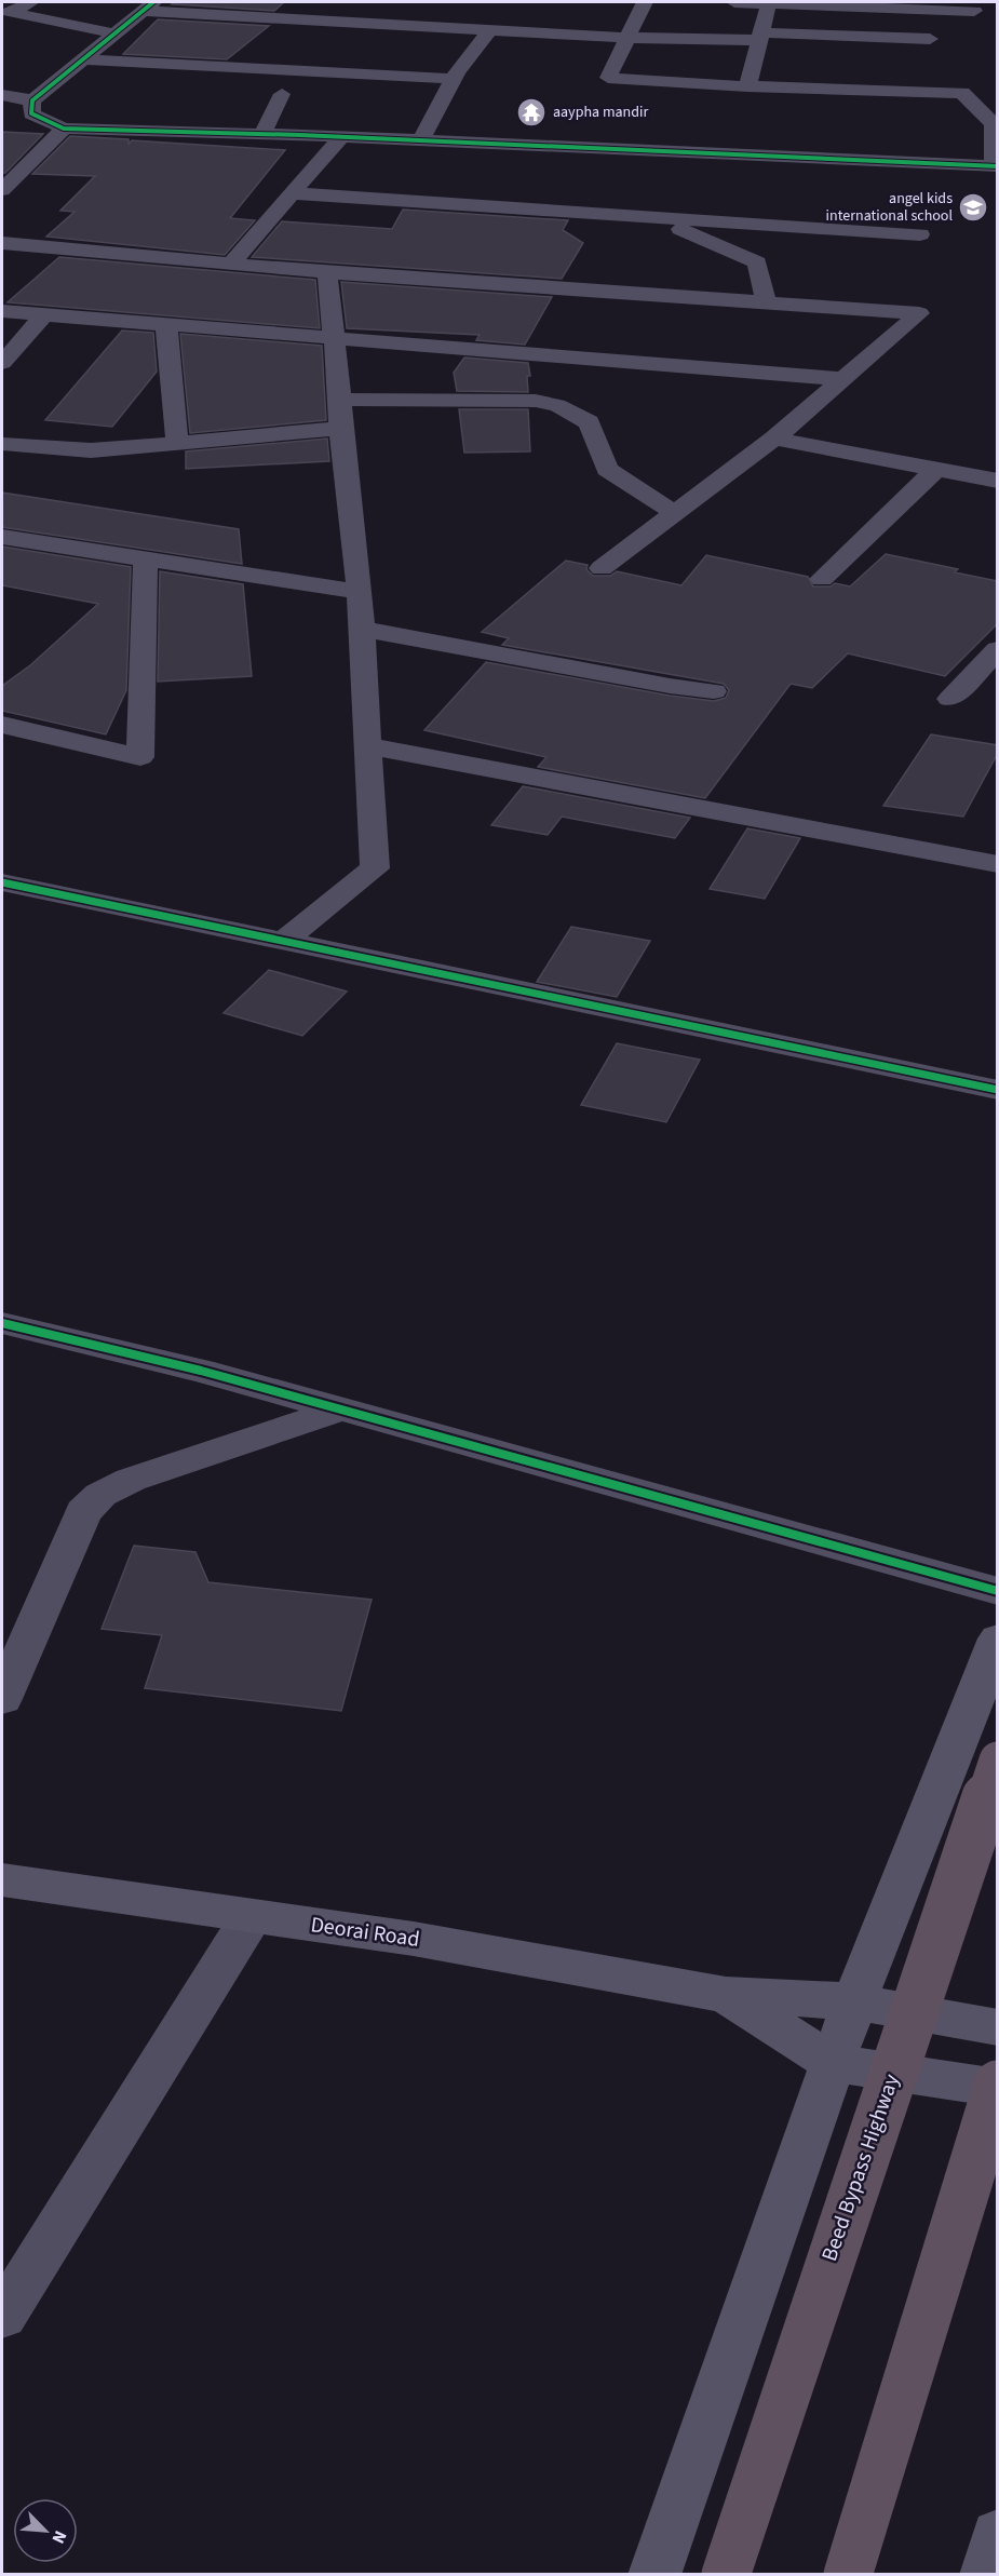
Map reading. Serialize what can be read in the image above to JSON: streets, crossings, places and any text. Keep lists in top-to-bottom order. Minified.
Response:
{"streets":{"highway":["Beed Bypass Highway"],"street":["Deorai Road"]},"places":{"temple":["aaypha mandir"],"school or university":["angel kids international school"]},"north":"bottom right"}
